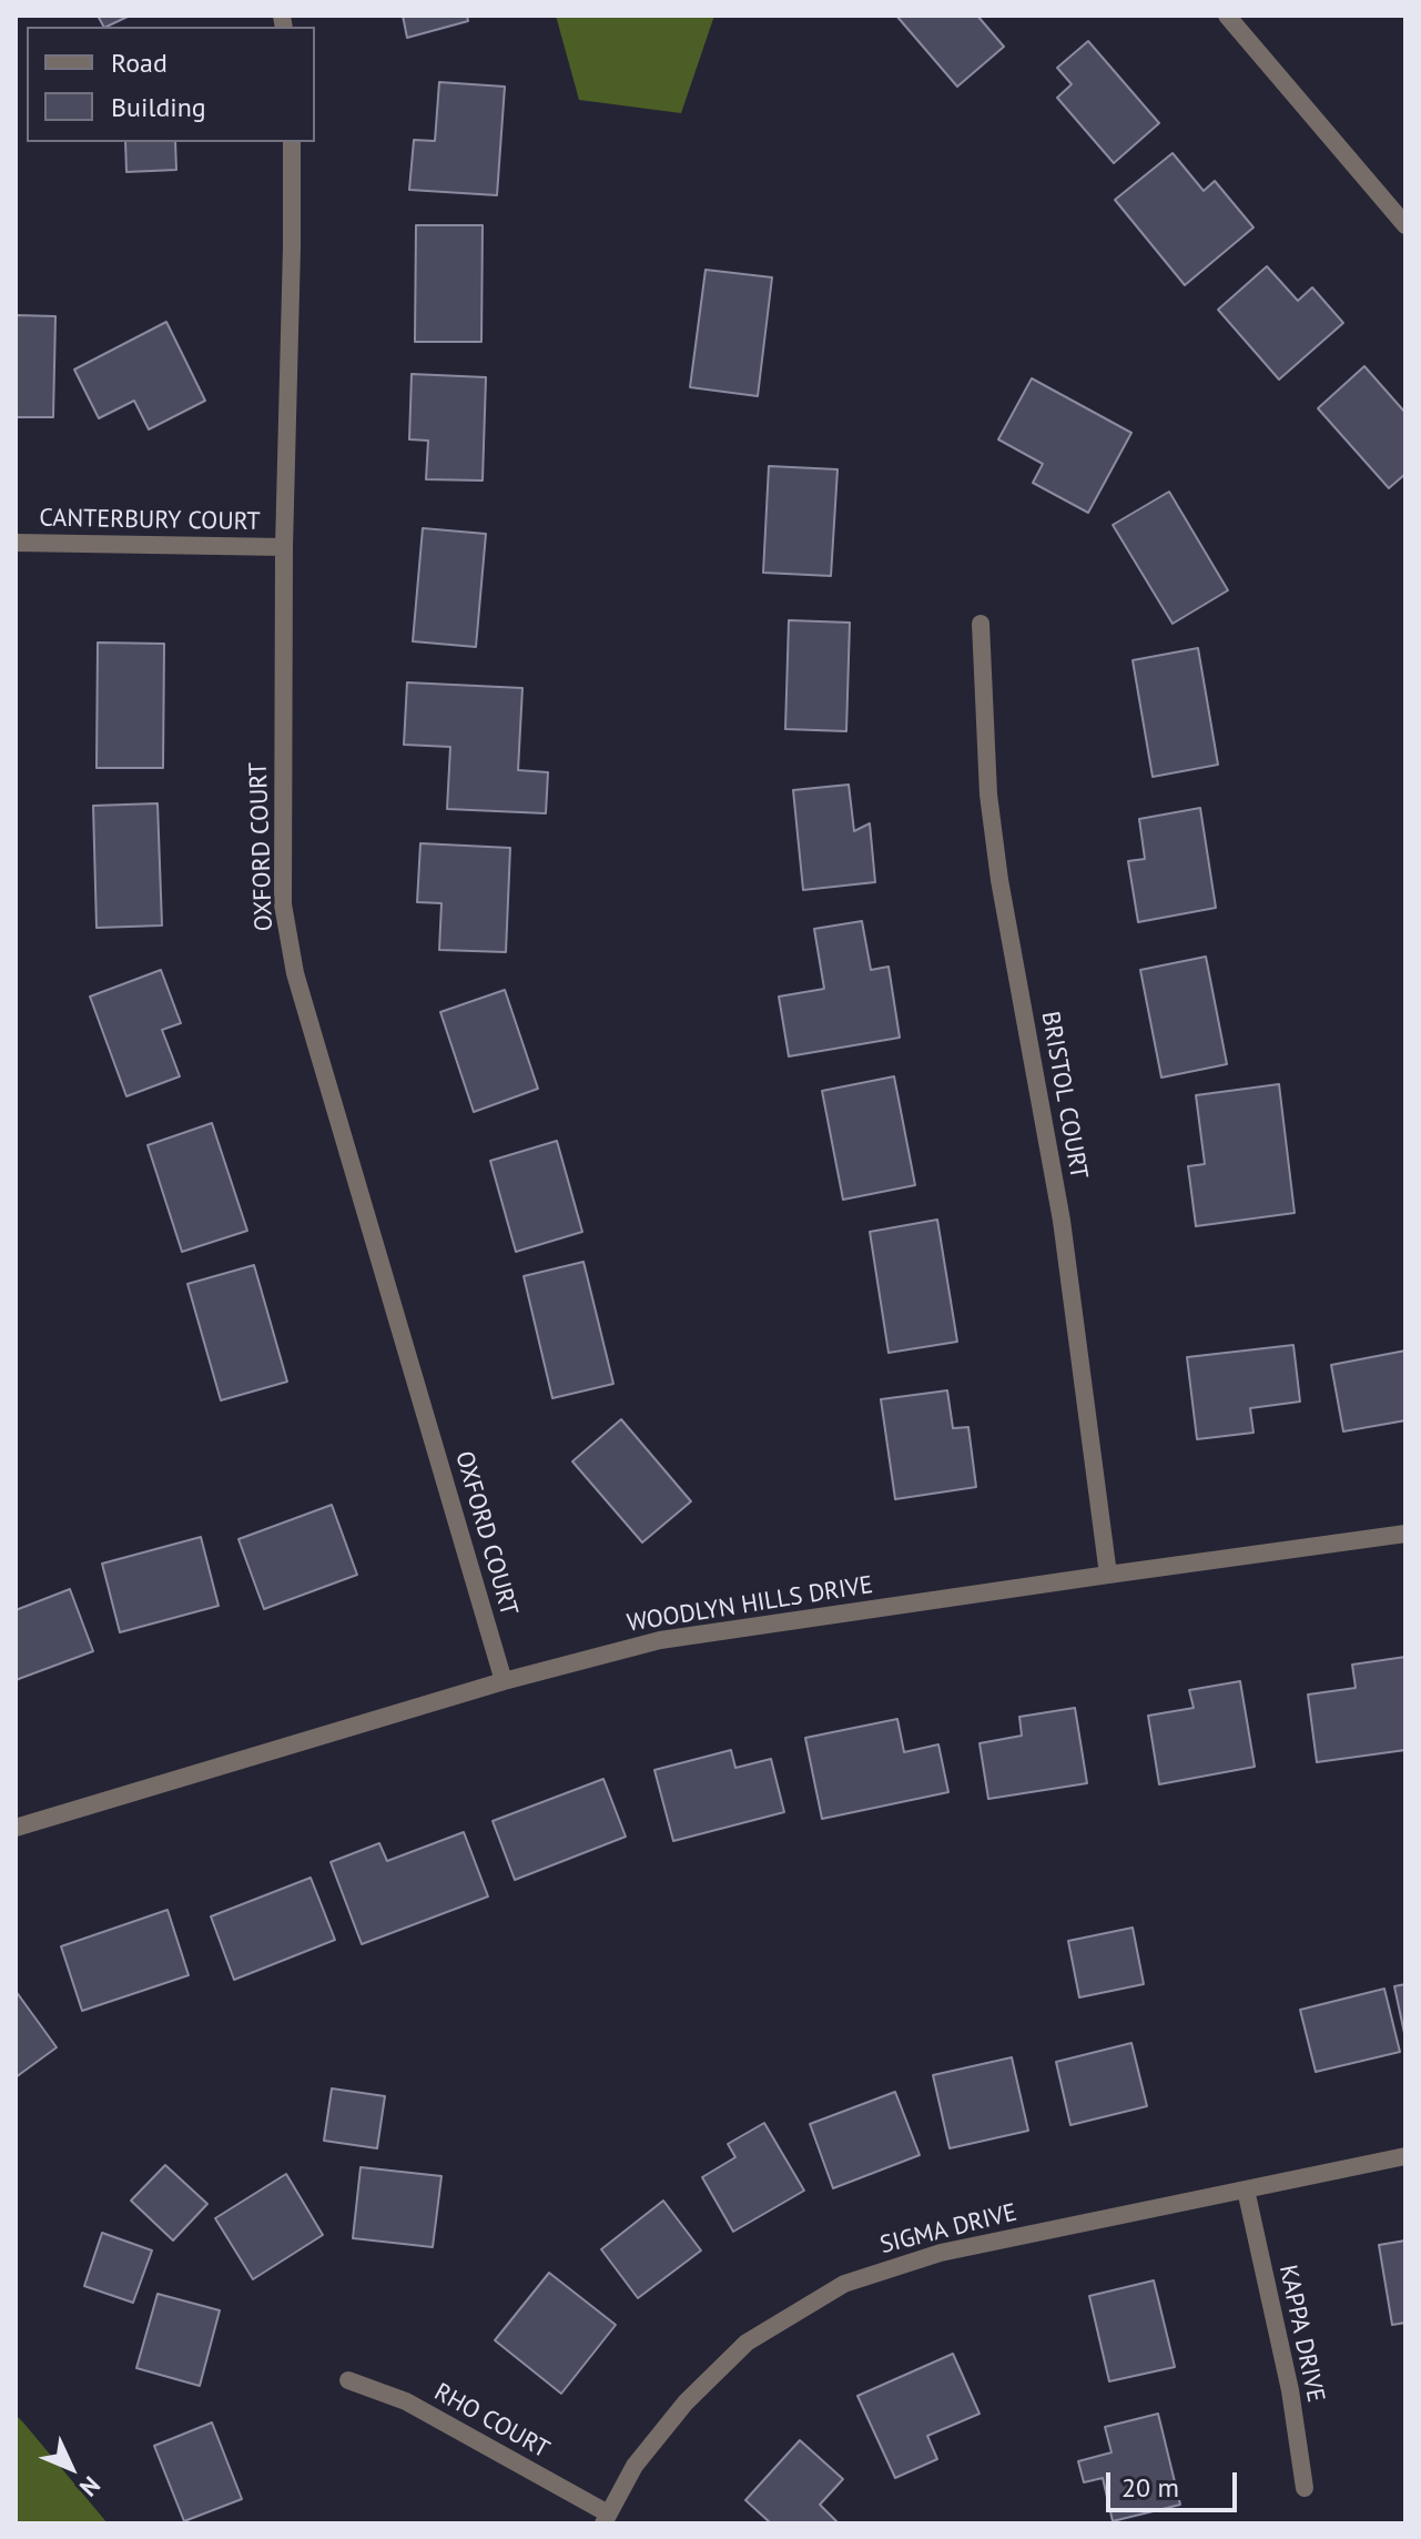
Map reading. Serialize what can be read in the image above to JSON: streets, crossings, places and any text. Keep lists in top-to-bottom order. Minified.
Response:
{"streets":{"street":["CANTERBURY COURT","OXFORD COURT","BRISTOL COURT","WOODLYN HILLS DRIVE","SIGMA DRIVE","KAPPA DRIVE","RHO COURT"]},"crossings":[["CANTERBURY COURT","OXFORD COURT"],["OXFORD COURT","WOODLYN HILLS DRIVE"],["BRISTOL COURT","WOODLYN HILLS DRIVE"],["SIGMA DRIVE","KAPPA DRIVE"],["SIGMA DRIVE","RHO COURT"]],"legend":["Road","Building"],"scale_bar":"20 m","north":"bottom right"}
